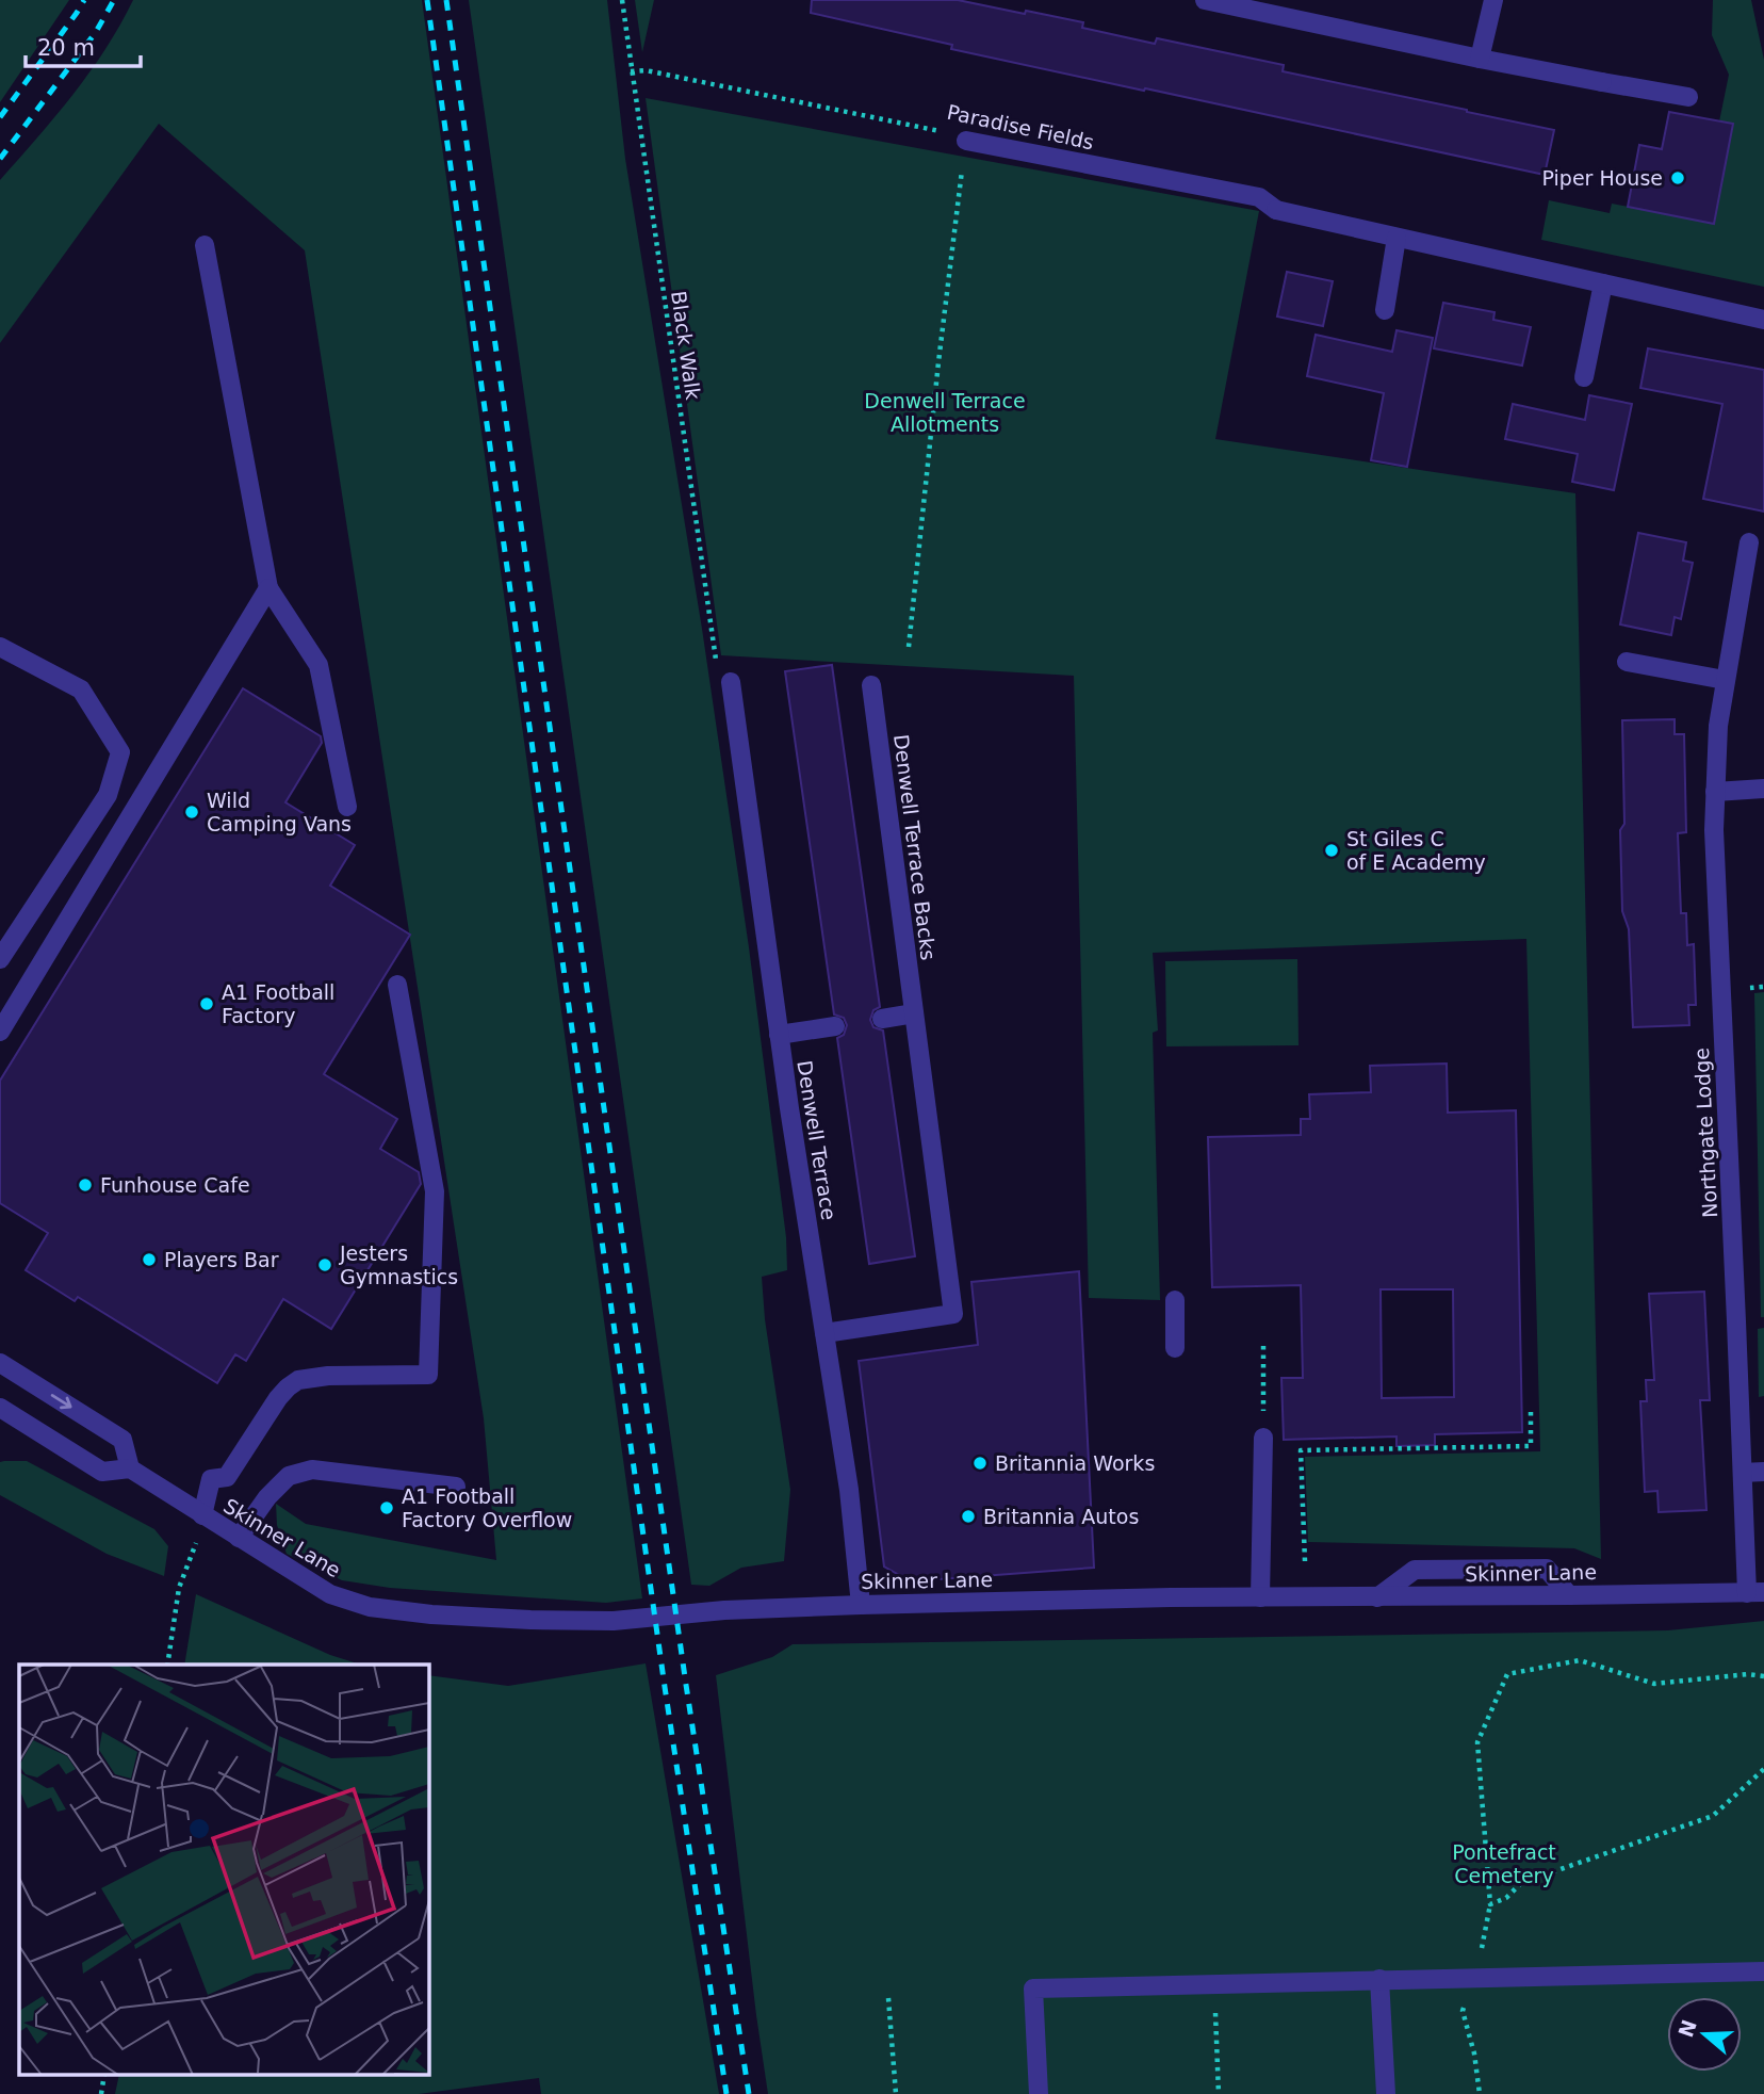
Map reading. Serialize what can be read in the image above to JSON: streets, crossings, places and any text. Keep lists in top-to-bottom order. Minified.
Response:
{"streets":{"street":["Paradise Fields","Denwell Terrace Backs","Northgate Lodge","Denwell Terrace","Skinner Lane"],"path":["Black Walk"]},"crossings":[["Paradise Fields","Black Walk"],["Black Walk","Denwell Terrace"],["Denwell Terrace Backs","Denwell Terrace"],["Northgate Lodge","Skinner Lane"],["Denwell Terrace","Skinner Lane"]],"parks":["Denwell Terrace Allotments","Pontefract Cemetery"],"places":["Piper House","Wild Camping Vans","St Giles C of E Academy","A1 Football Factory","Funhouse Cafe","Players Bar","Jesters Gymnastics","Britannia Works","A1 Football Factory Overflow","Britannia Autos"],"scale_bar":"20 m","north":"left"}
